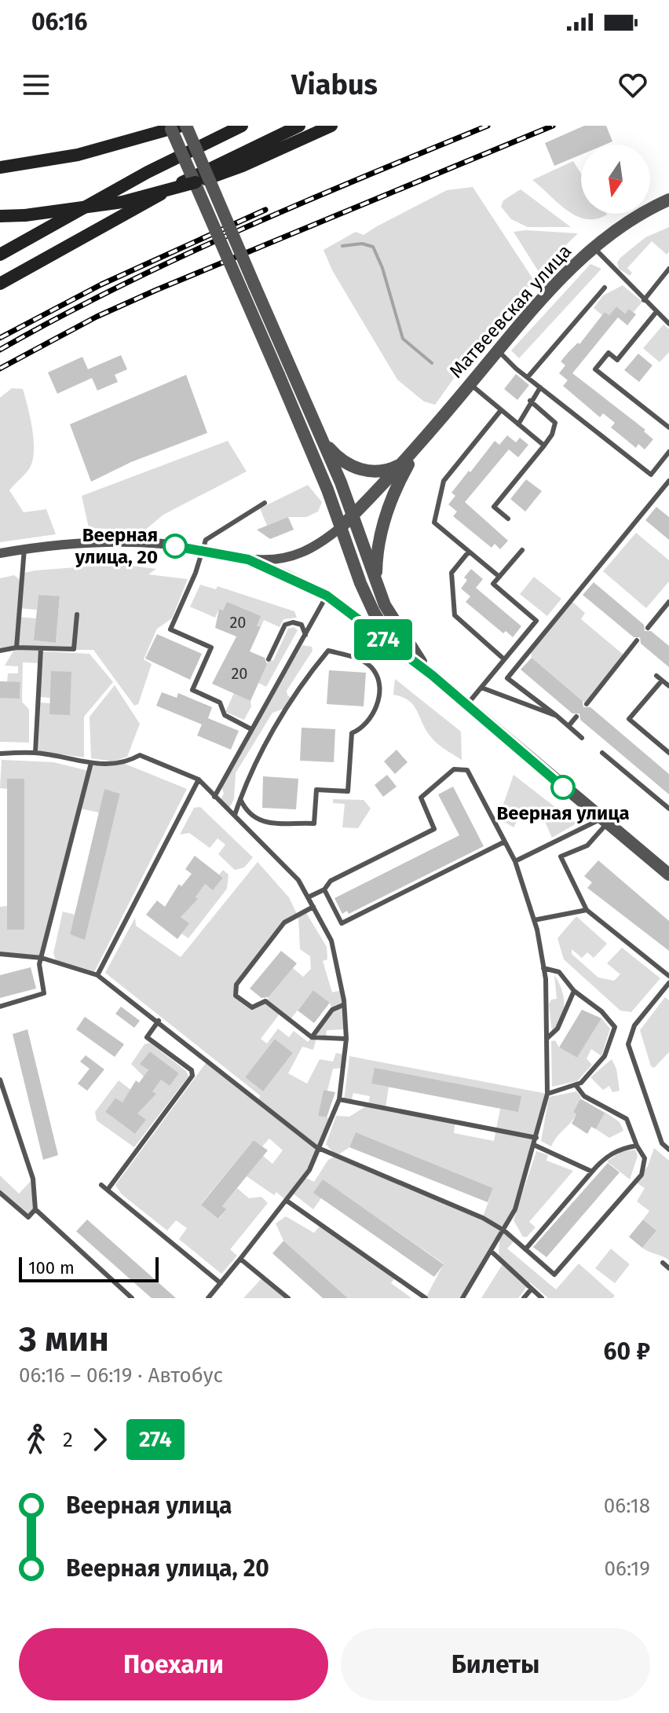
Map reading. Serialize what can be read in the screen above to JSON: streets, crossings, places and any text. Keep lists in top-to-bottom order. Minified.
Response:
{"streets":{"street":["Матвеевская улица"]},"places":["Веерная улица, 20","Веерная улица"],"lines":["bus line 274"],"house_numbers":["20","20"],"scale_bar":"100 m","north":"bottom","page":{"status":"06:16","header":"Viabus","on_map":"274","scale":"100 m","heading":["3 мин","06:16 – 06:19 · Автобус","60 ₽"],"legs":["2","274"],"list":[{"name":"Веерная улица","value":"06:18"},{"name":"Веерная улица, 20","value":"06:19"}],"buttons":["Поехали","Билеты"]}}
